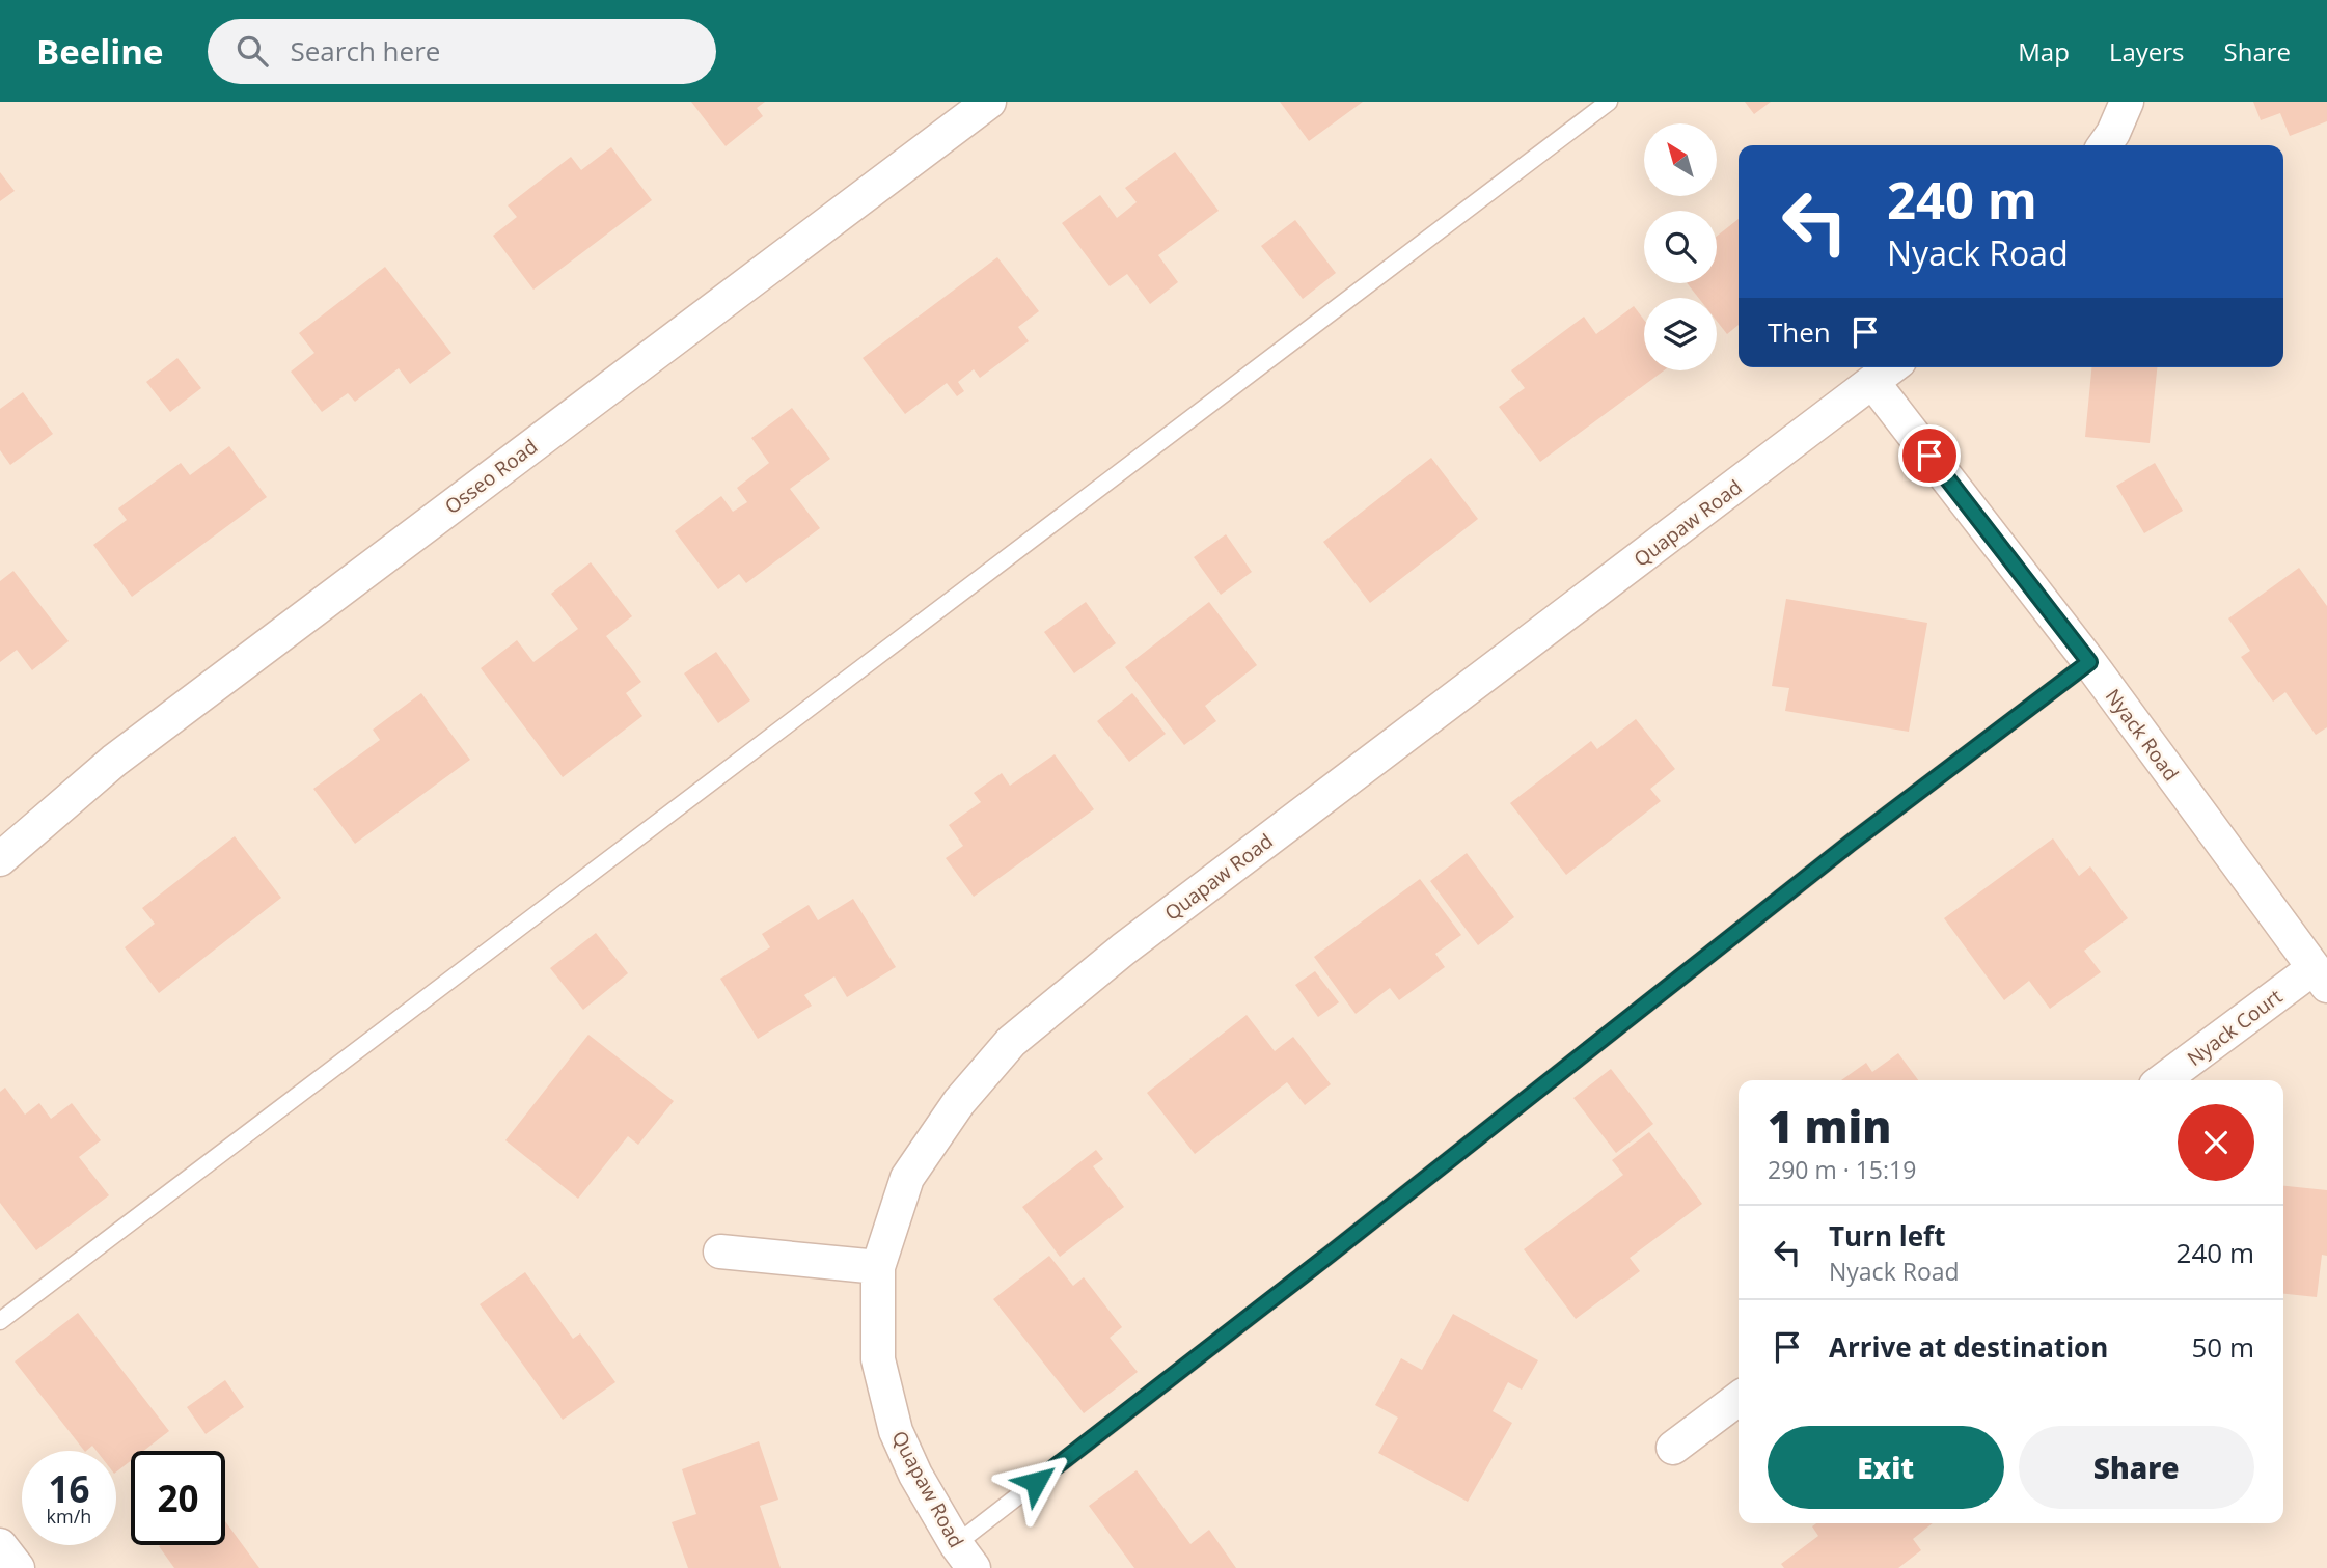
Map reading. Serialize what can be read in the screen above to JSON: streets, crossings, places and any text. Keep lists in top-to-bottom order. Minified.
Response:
{"streets":{"street":["Osseo Road","Quapaw Road","Nyack Road","Nyack Court"]},"crossings":[["Quapaw Road","Nyack Road"],["Nyack Road","Nyack Court"]],"north":"top left","page":{"header":"Beeline","search":"Search here","nav":["Map","Layers","Share"],"turn":["240 m","Nyack Road"],"then":"Then","heading":["1 min","290 m · 15:19"],"list":[{"name":"Turn left","note":"Nyack Road","value":"240 m"},{"name":"Arrive at destination","value":"50 m"}],"buttons":["Exit","Share"],"speed":"16 km/h","limit":"20"}}
